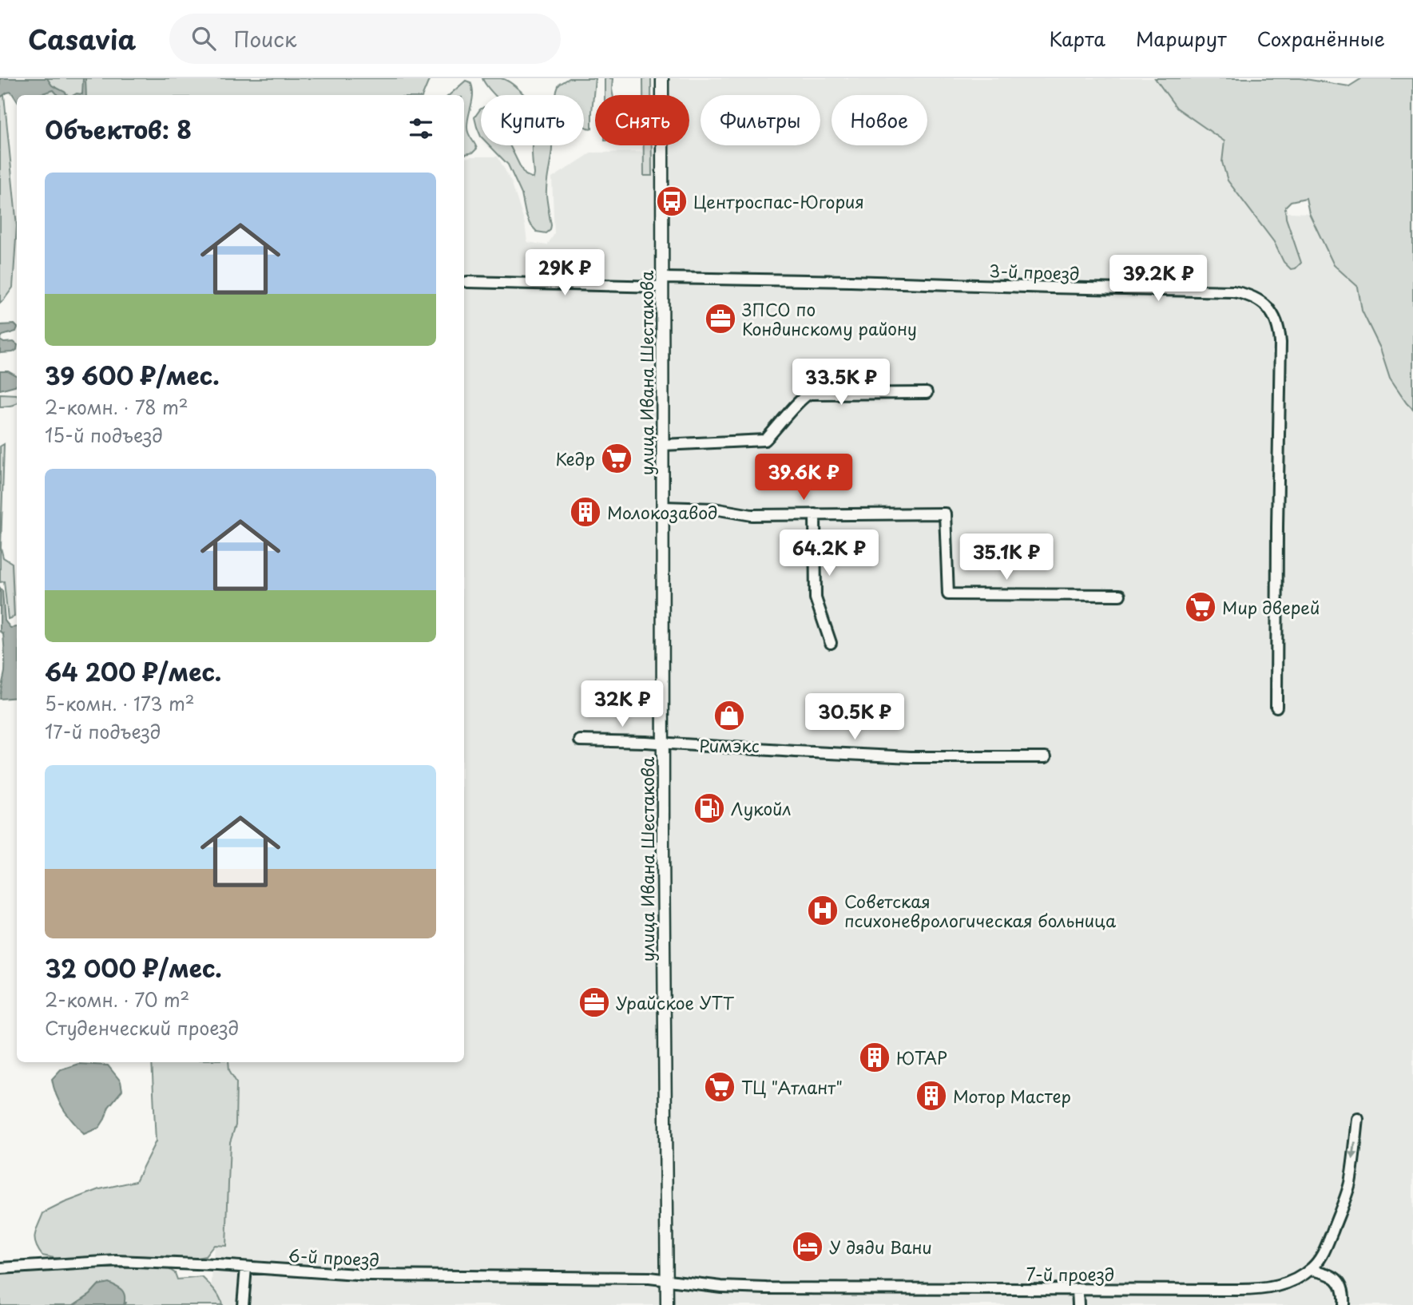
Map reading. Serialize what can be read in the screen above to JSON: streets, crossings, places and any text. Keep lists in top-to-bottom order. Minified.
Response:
{"streets":{"main road":["улица Ивана Шестакова"],"street":["3-й проезд","6-й проезд","7-й проезд"]},"crossings":[["3-й проезд","улица Ивана Шестакова"],["улица Ивана Шестакова","6-й проезд"],["улица Ивана Шестакова","7-й проезд"],["6-й проезд","7-й проезд"]],"places":{"bus stop":["Центроспас-Югория"],"office":["ЗПСО по Кондинскому району","Урайское УТТ"],"supermarket":["Кедр","Мир дверей","ТЦ \"Атлант\""],"building":["Молокозавод","ЮТАР","Мотор Мастер"],"shop":["Римэкс"],"fuel station":["Лукойл"],"hospital":["Советская психоневрологическая больница"],"hotel":["У дяди Вани"]},"page":{"header":"Casavia","search":"Поиск","nav":["Карта","Маршрут","Сохранённые"],"chip":["Купить","Снять","Фильтры","Новое"],"heading":"Объектов: 8","list":[{"name":"39 600 ₽/мес.","note":"2-комн. · 78 m² · 15-й подъезд"},{"name":"64 200 ₽/мес.","note":"5-комн. · 173 m² · 17-й подъезд"},{"name":"32 000 ₽/мес.","note":"2-комн. · 70 m² · Студенческий проезд"}],"price":["29K ₽","39.2K ₽","33.5K ₽","39.6K ₽","64.2K ₽","35.1K ₽","32K ₽","30.5K ₽"]}}
